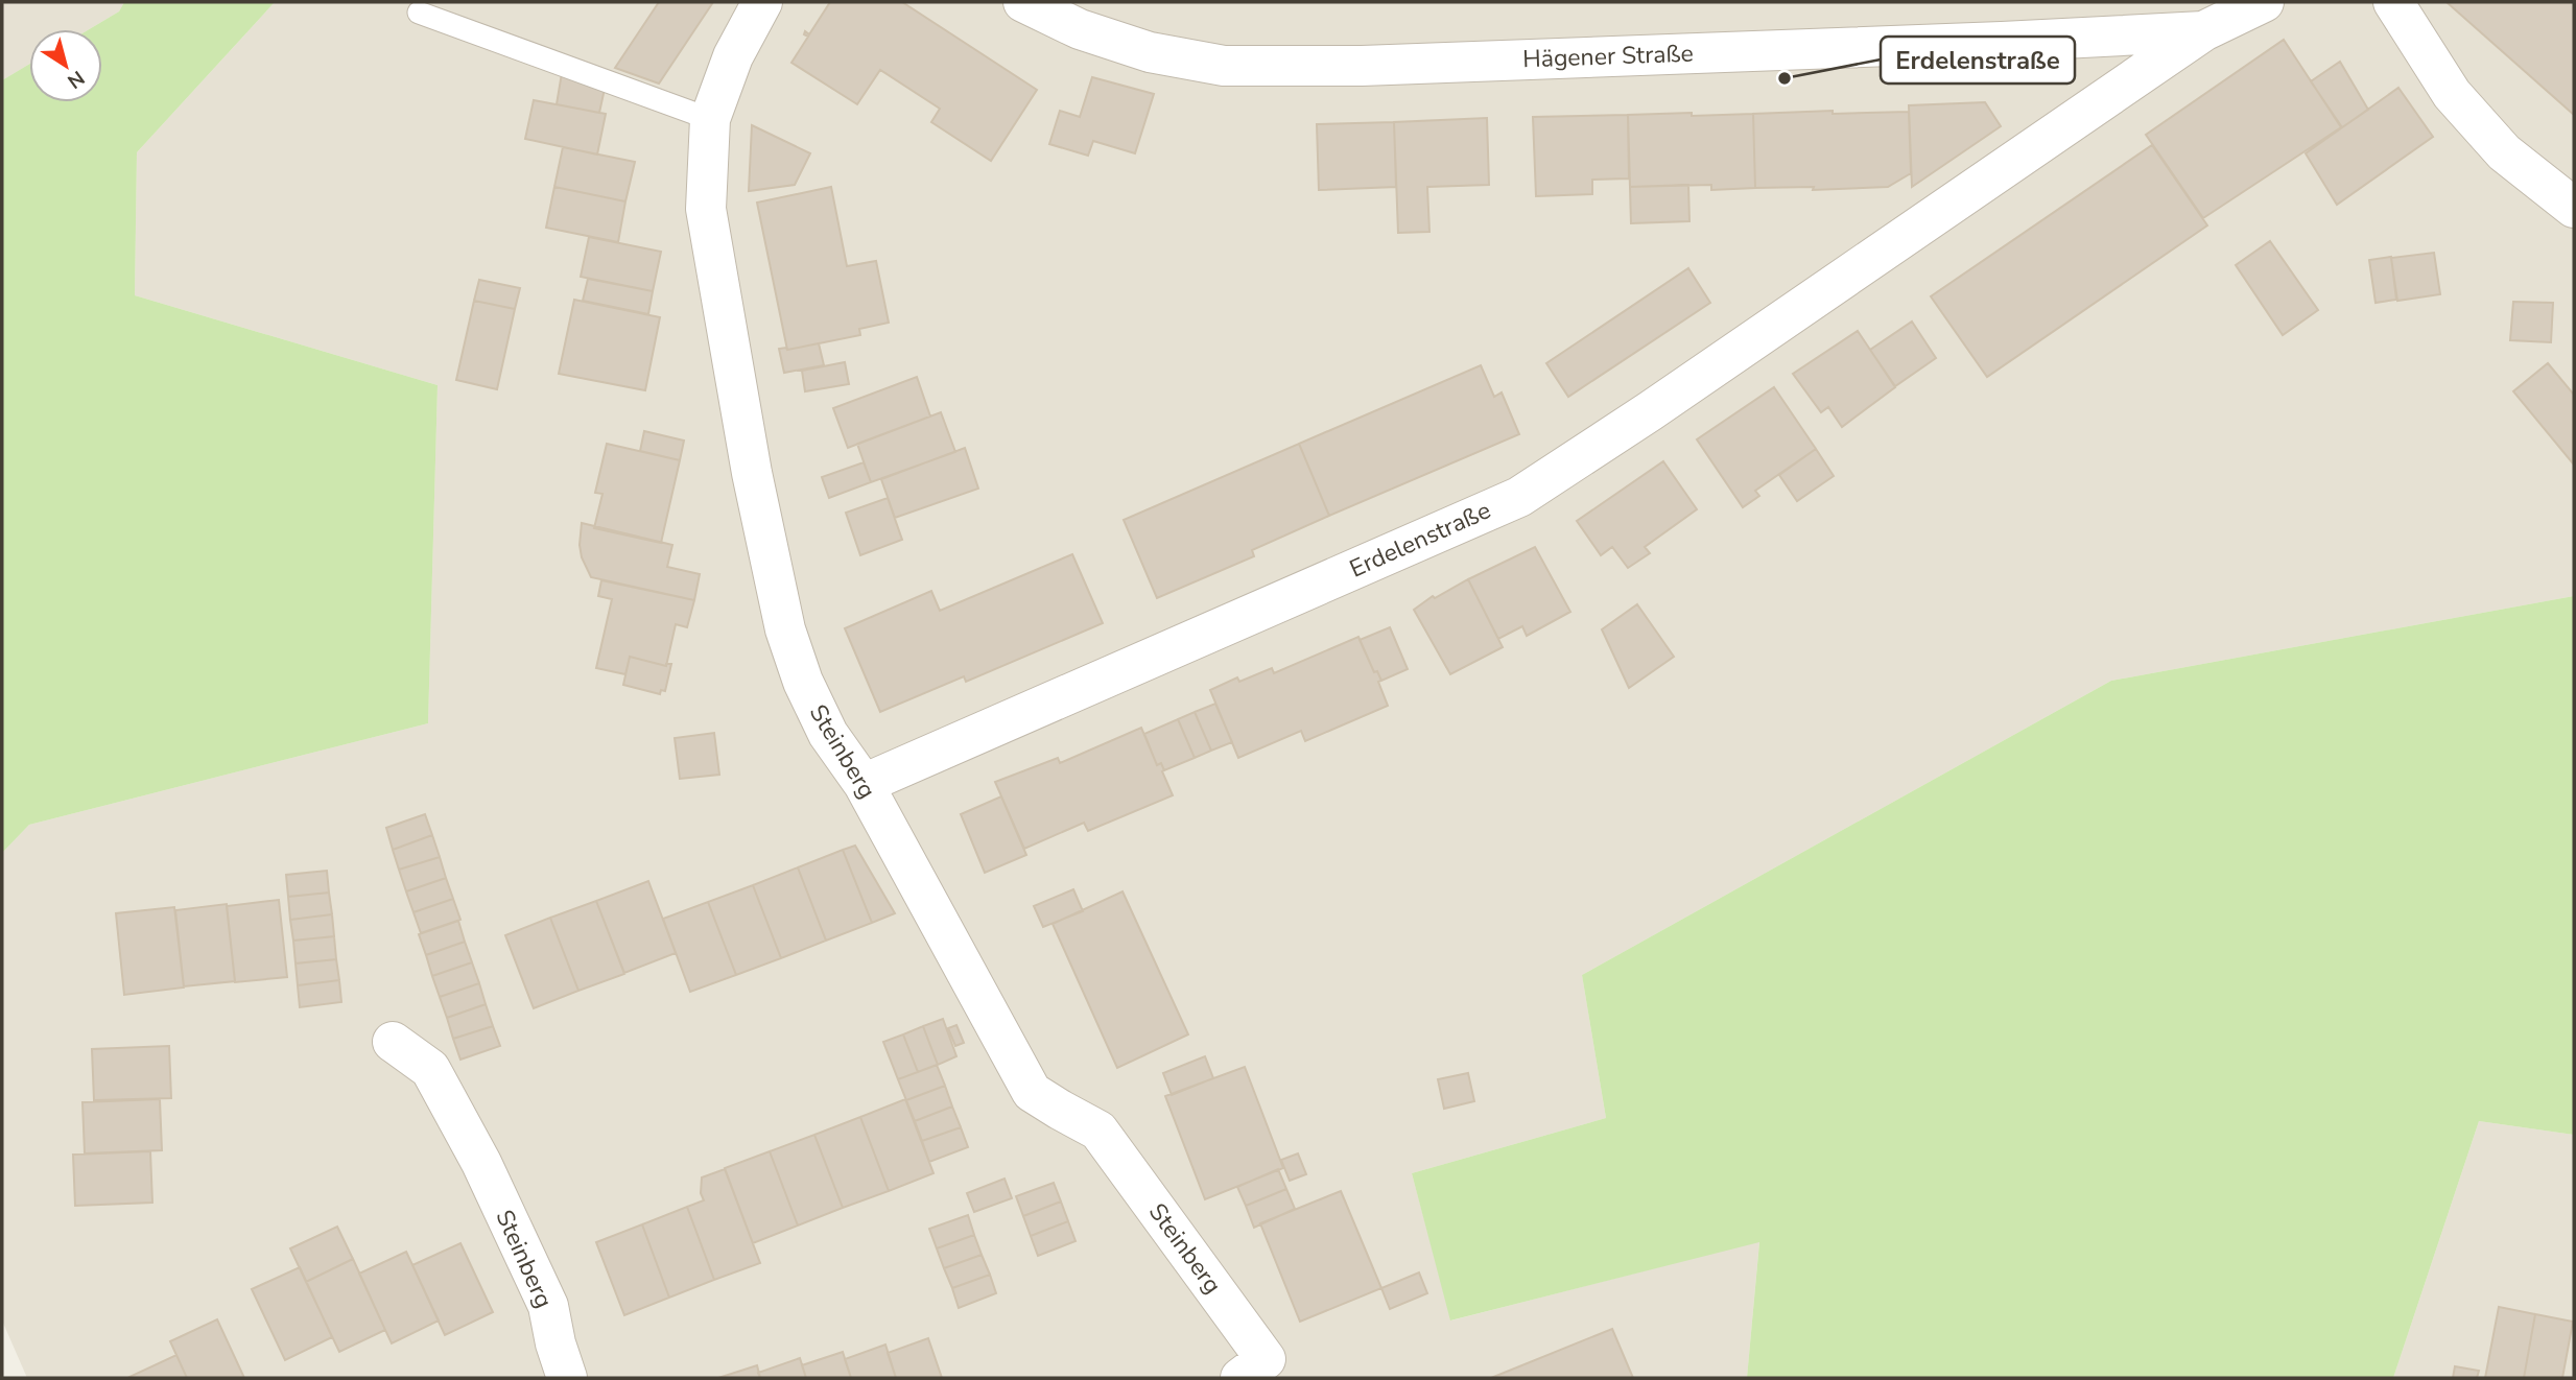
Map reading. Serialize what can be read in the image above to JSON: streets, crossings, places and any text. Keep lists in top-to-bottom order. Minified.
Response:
{"streets":{"street":["Hägener Straße","Erdelenstraße","Steinberg"]},"crossings":[["Hägener Straße","Erdelenstraße"],["Erdelenstraße","Steinberg"]],"places":["Erdelenstraße"],"north":"bottom right"}
